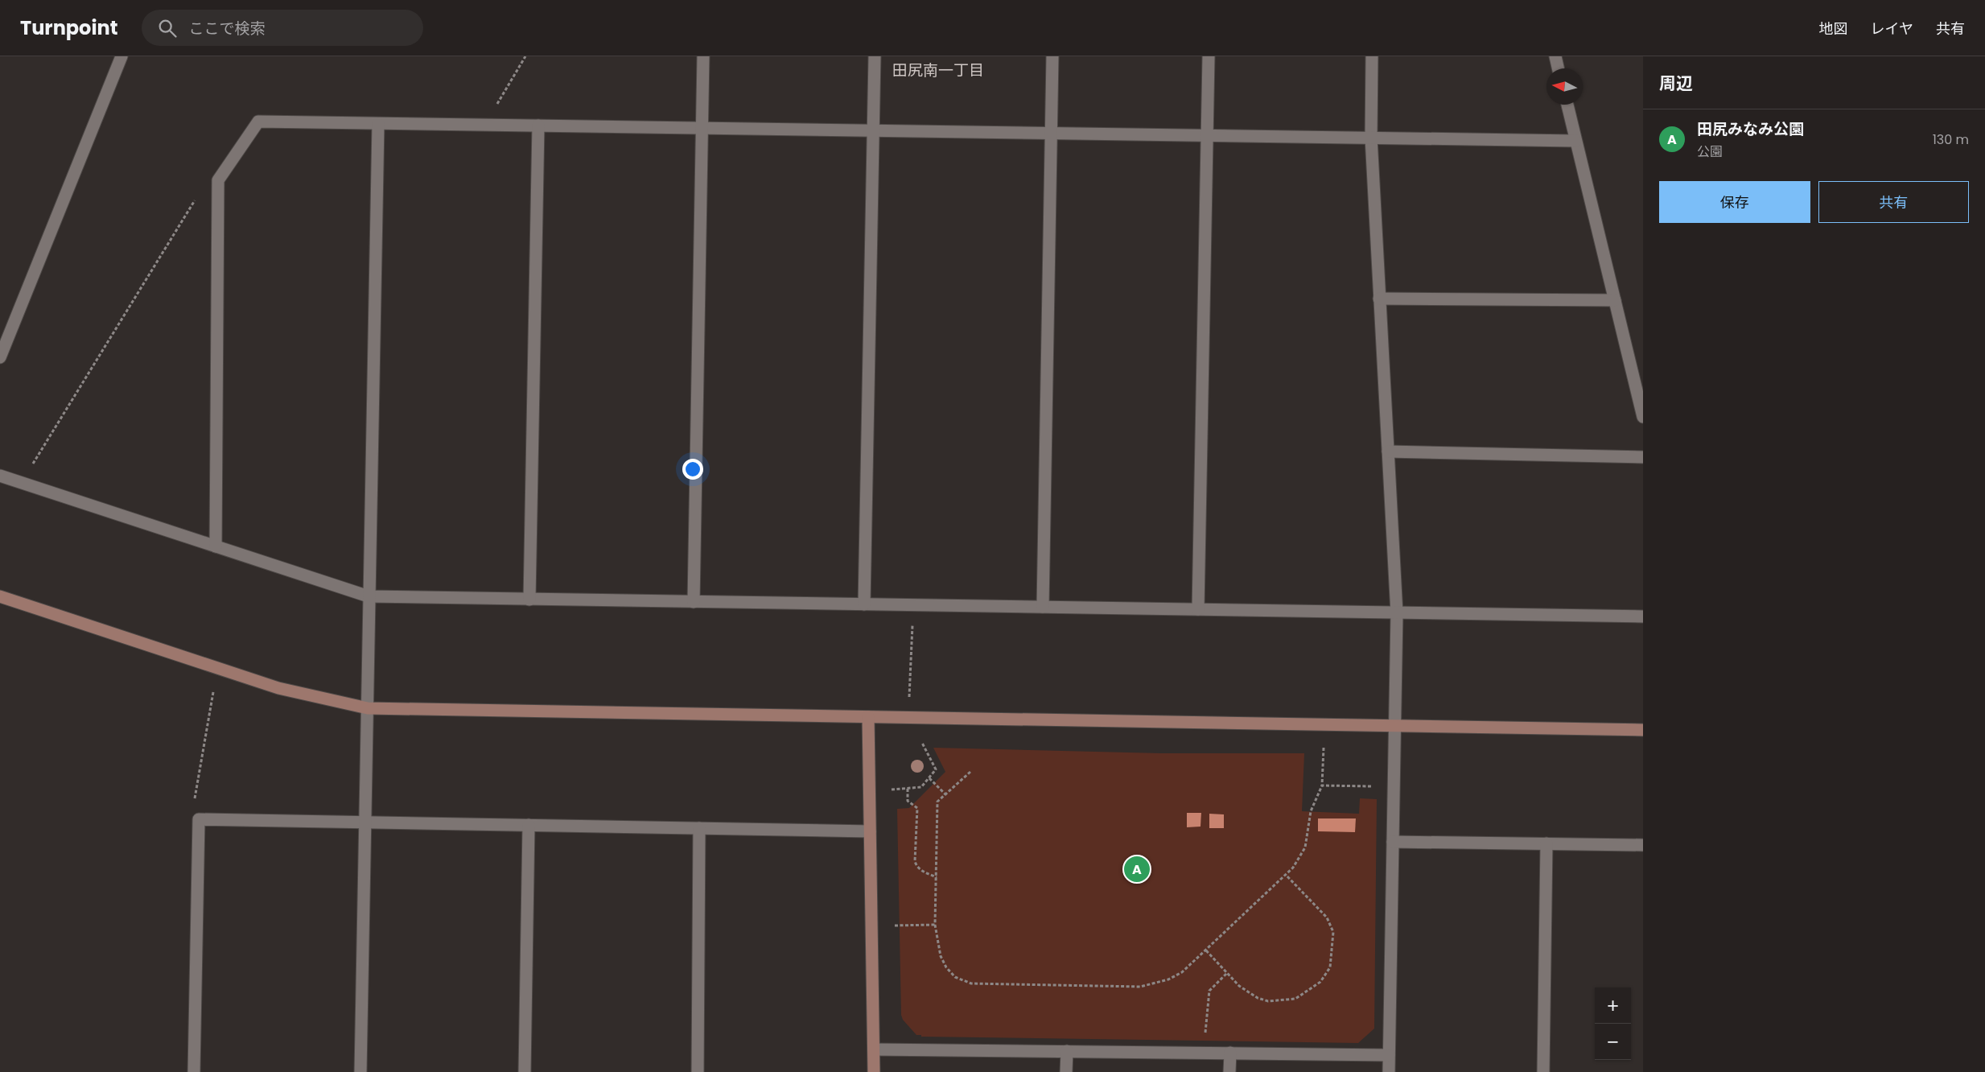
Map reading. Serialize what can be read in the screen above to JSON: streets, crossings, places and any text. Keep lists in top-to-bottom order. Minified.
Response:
{"districts":["田尻南一丁目"],"north":"left","page":{"header":"Turnpoint","search":"ここで検索","nav":["地図","レイヤ","共有"],"heading":"周辺","list":[{"mark":"A","name":"田尻みなみ公園","note":"公園","value":"130 m"}],"buttons":["保存","共有"],"pins":"A","map_buttons":["+","−"]}}
